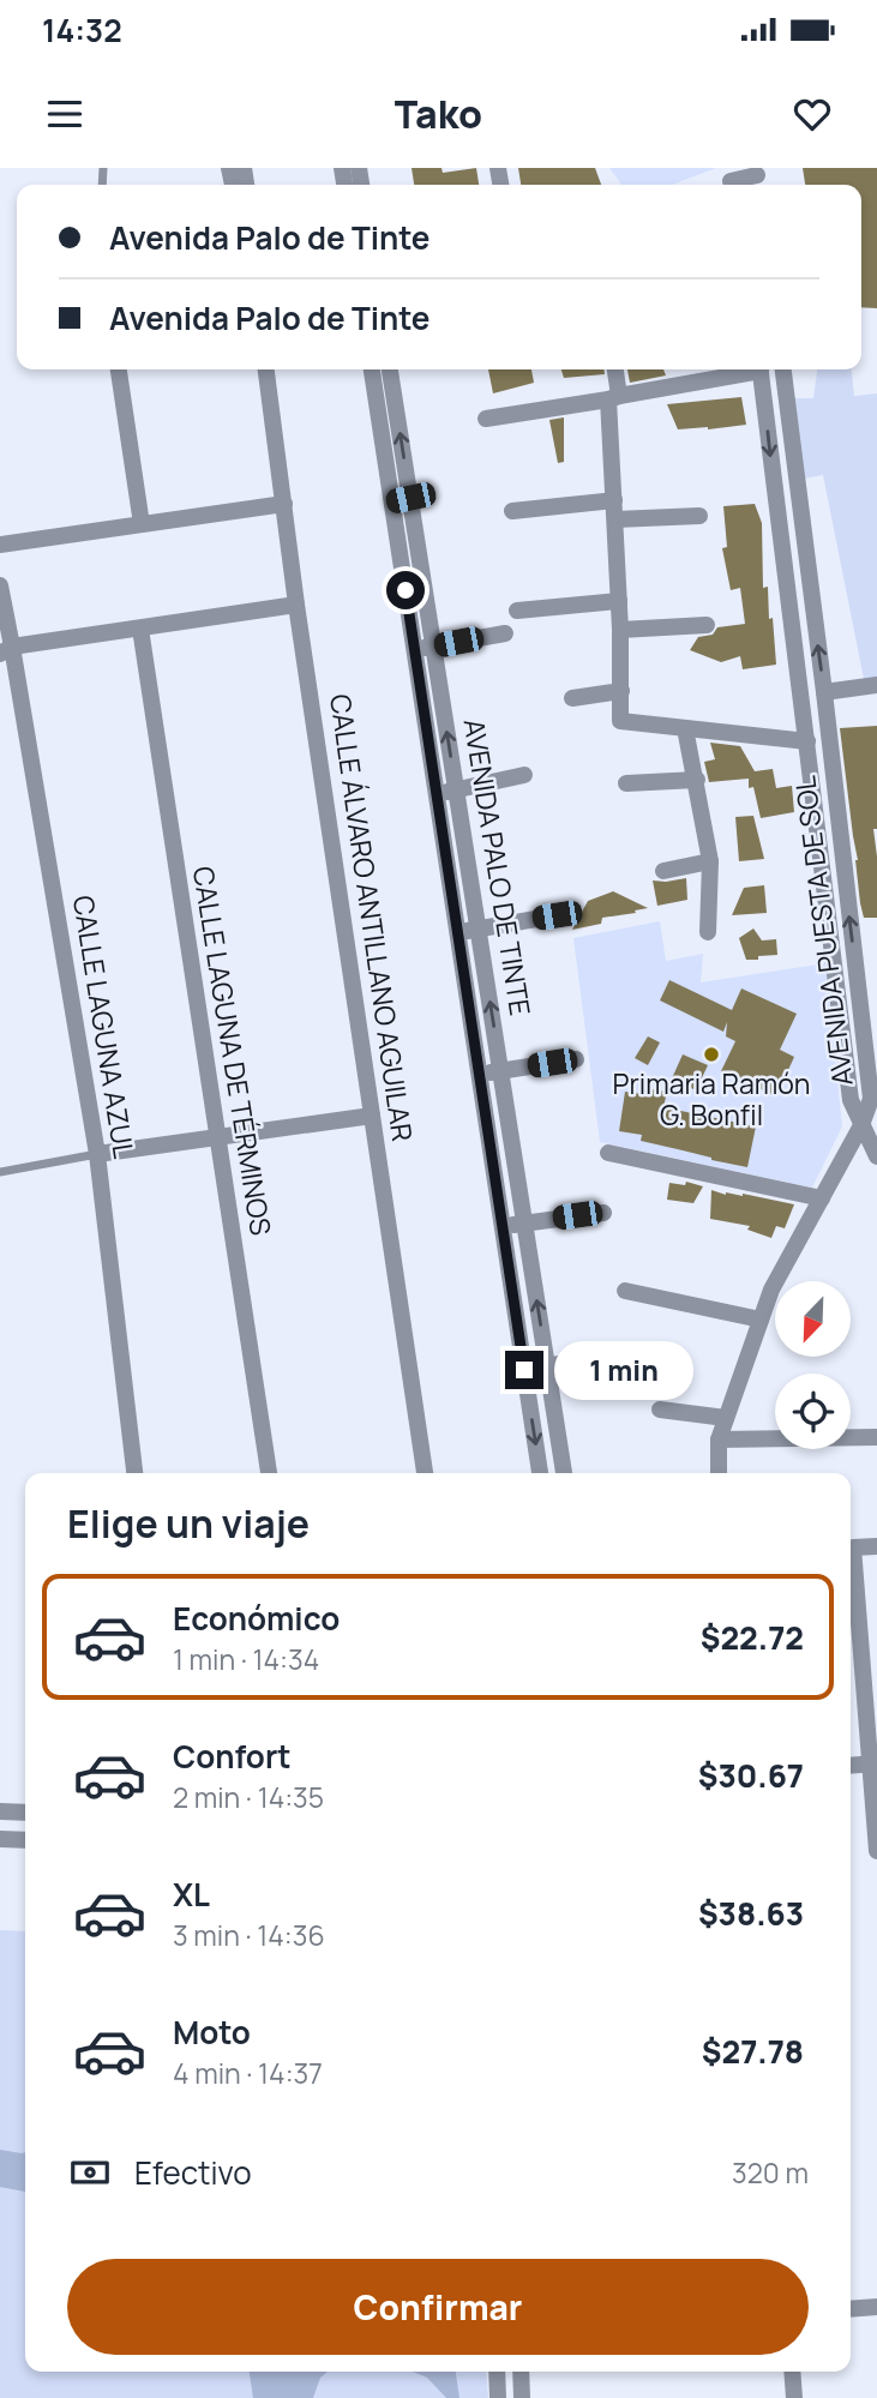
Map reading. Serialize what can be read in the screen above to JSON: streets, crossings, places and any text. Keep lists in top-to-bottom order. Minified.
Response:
{"streets":{"street":["AVENIDA PALO DE TINTE","CALLE ÁLVARO ANTILLANO AGUILAR","AVENIDA PUESTA DE SOL","CALLE LAGUNA AZUL","CALLE LAGUNA DE TÉRMINOS"]},"places":["Primaria Ramón G. Bonfil"],"north":"bottom left","page":{"status":"14:32","header":"Tako","banner":["Avenida Palo de Tinte","Avenida Palo de Tinte"],"bubble":"1 min","heading":"Elige un viaje","list":[{"name":"Económico","note":"1 min · 14:34","value":"$22.72"},{"name":"Confort","note":"2 min · 14:35","value":"$30.67"},{"name":"XL","note":"3 min · 14:36","value":"$38.63"},{"name":"Moto","note":"4 min · 14:37","value":"$27.78"}],"pay":["Efectivo","320 m"],"buttons":"Confirmar"}}
